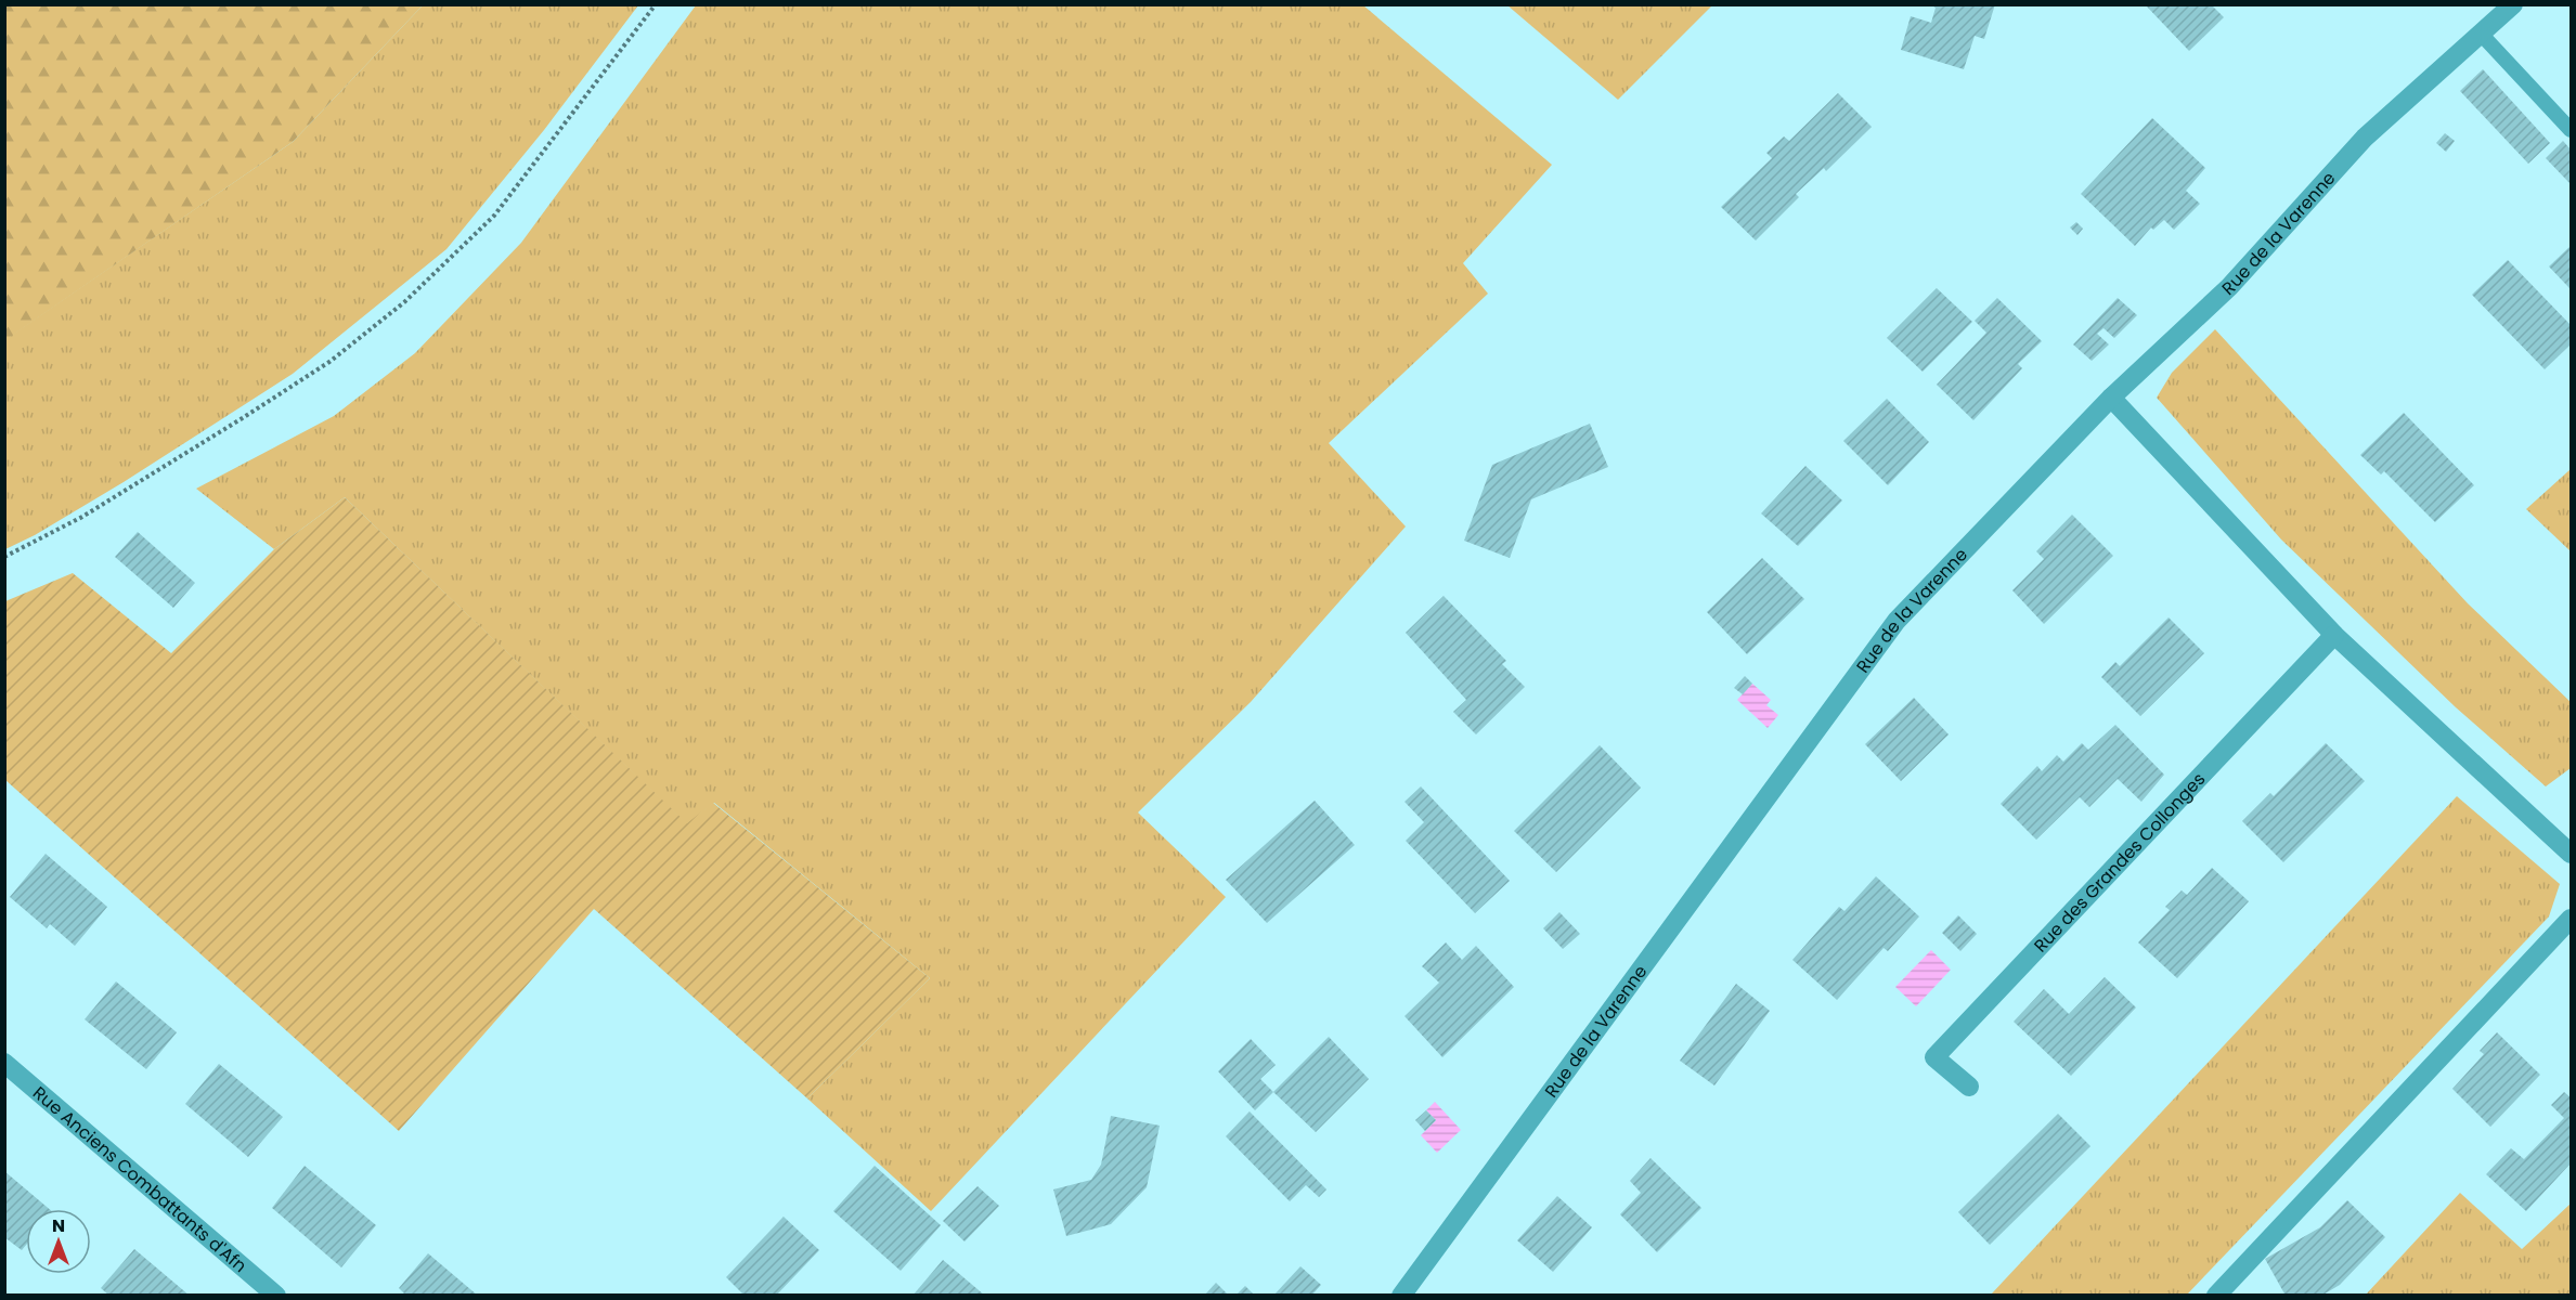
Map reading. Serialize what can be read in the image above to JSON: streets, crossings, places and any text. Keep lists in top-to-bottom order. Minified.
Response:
{"streets":{"street":["Rue de la Varenne","Rue des Grandes Collonges","Rue Anciens Combattants d'Afn"]},"north":"top"}
